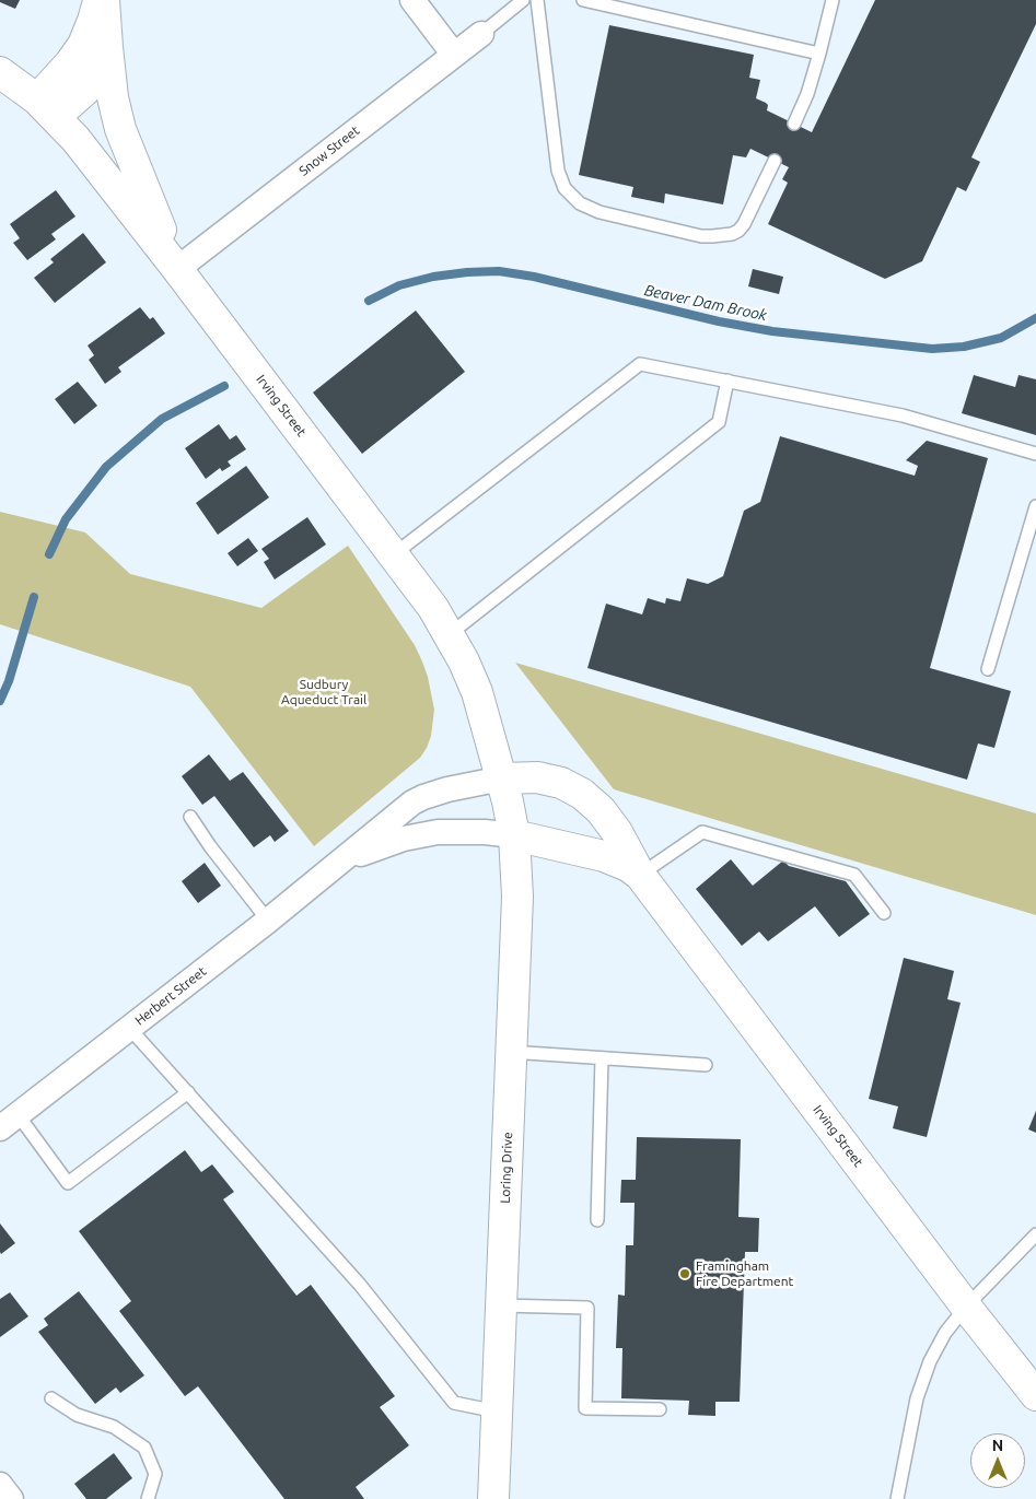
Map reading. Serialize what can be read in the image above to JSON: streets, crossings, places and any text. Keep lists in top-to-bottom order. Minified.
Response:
{"streets":{"street":["Snow Street","Irving Street","Herbert Street","Loring Drive"]},"crossings":[["Snow Street","Irving Street"],["Irving Street","Herbert Street"],["Irving Street","Loring Drive"],["Herbert Street","Loring Drive"]],"water":["Beaver Dam Brook"],"parks":["Sudbury Aqueduct Trail"],"places":["Framingham Fire Department"],"north":"top"}
